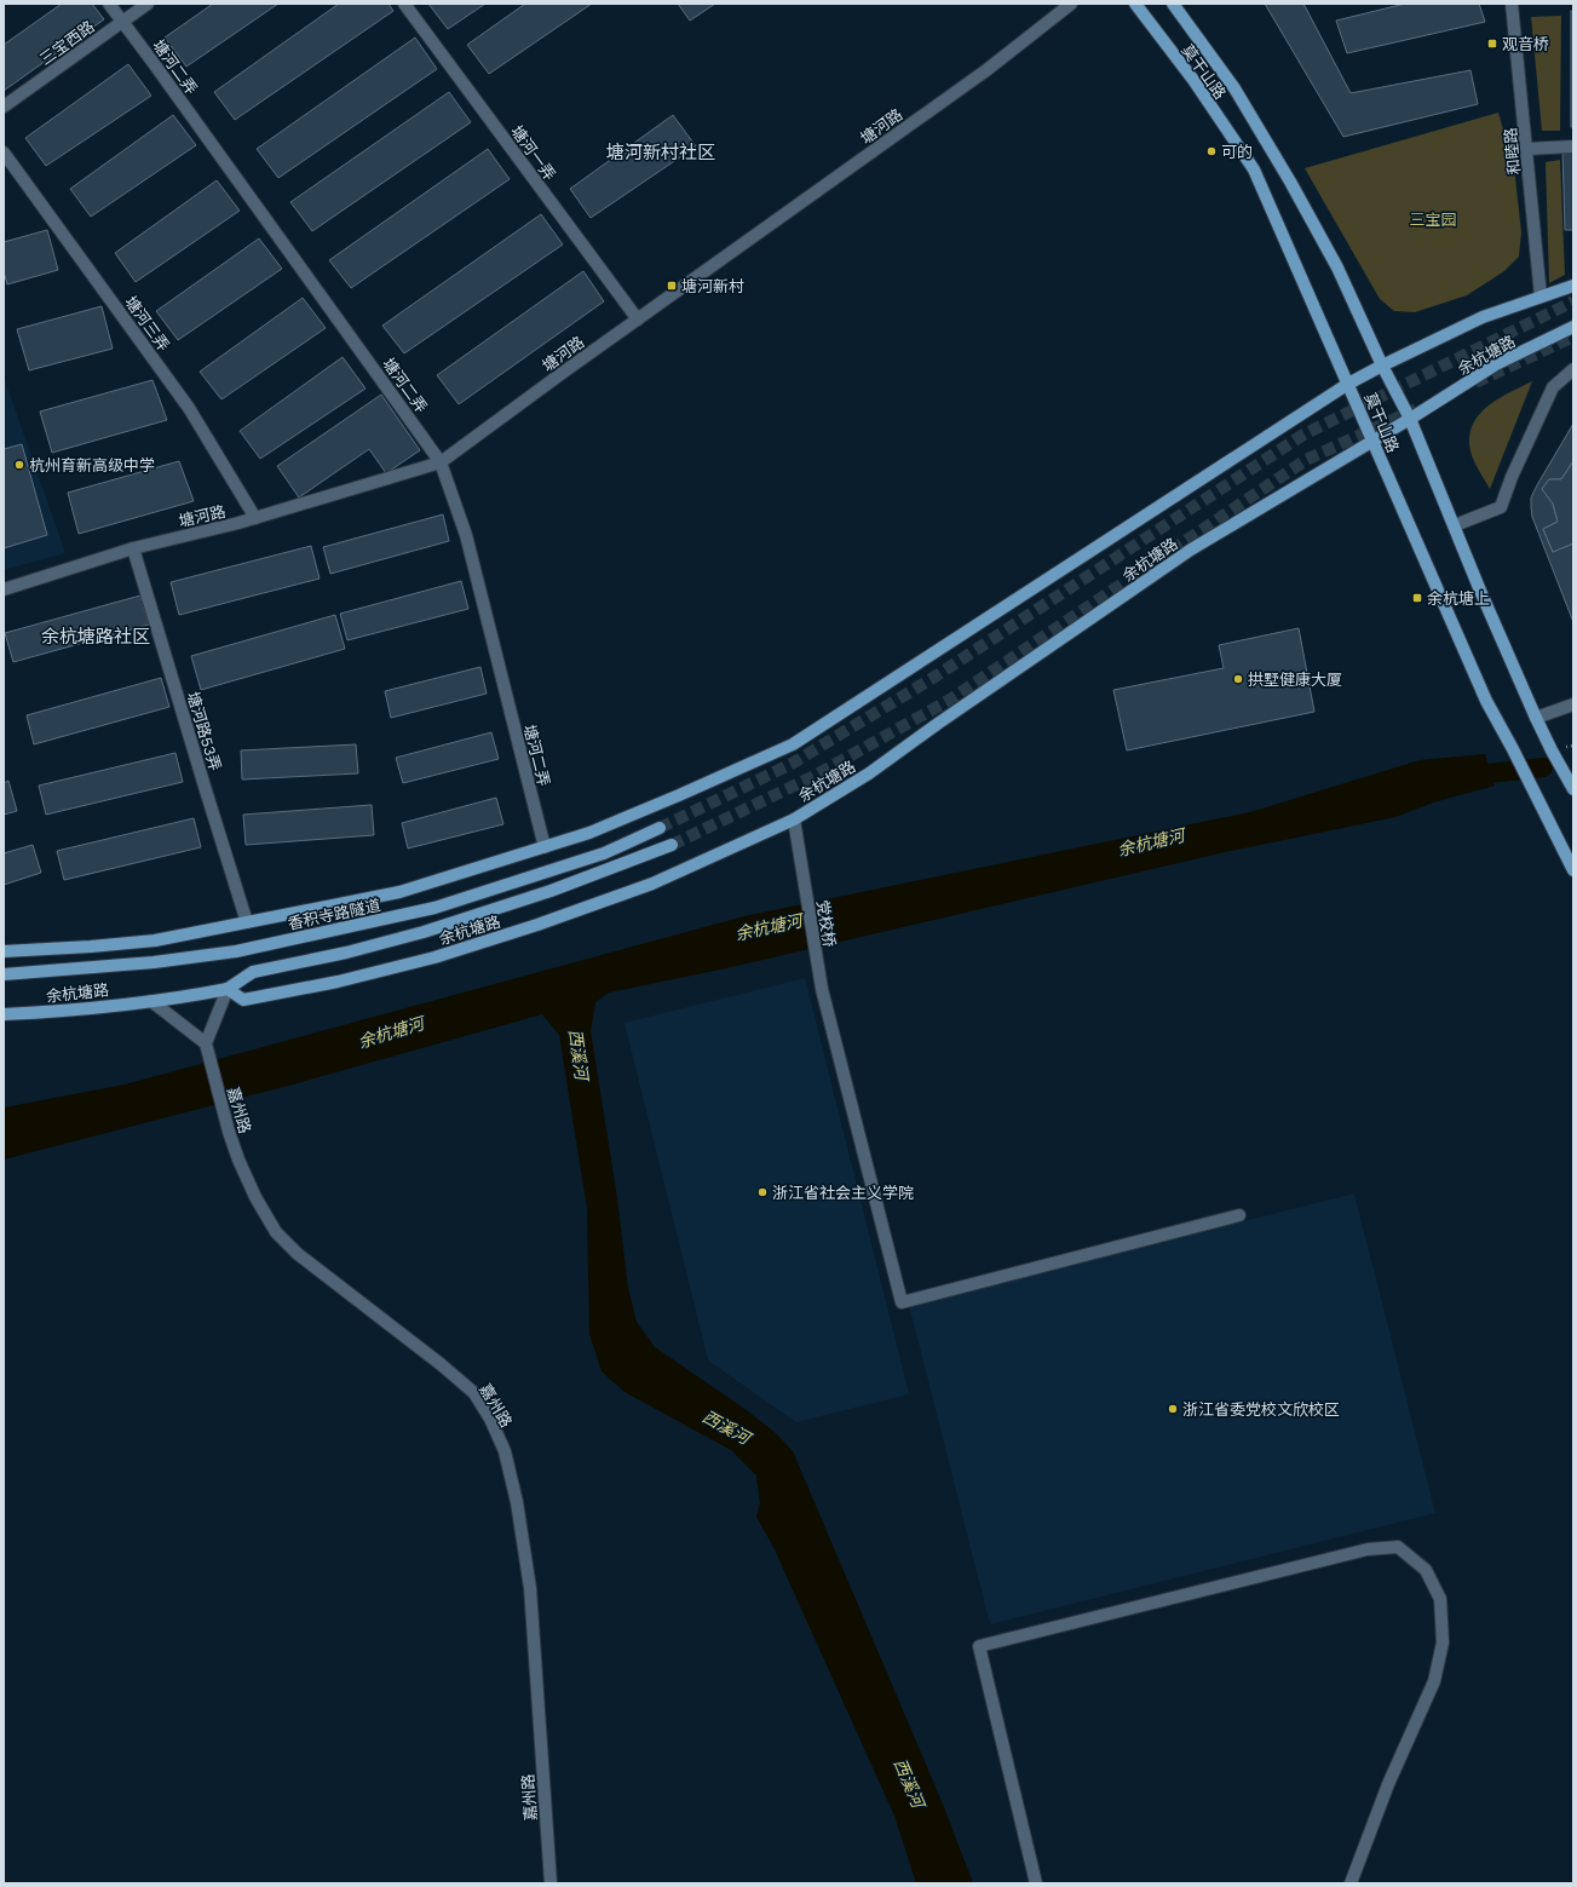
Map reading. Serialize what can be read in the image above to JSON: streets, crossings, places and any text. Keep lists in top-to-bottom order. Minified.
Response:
{"streets":{"main road":["莫干山路","余杭塘路","香积寺路隧道"],"street":["三宝西路","塘河二弄","塘河路","和睦路","塘河一弄","塘河三弄","塘河路53弄","党校桥","嘉州路"]},"crossings":[["三宝西路","塘河二弄"],["塘河二弄","塘河路"],["塘河二弄","余杭塘路"],["莫干山路","余杭塘路"],["塘河路","塘河一弄"],["塘河路","塘河三弄"],["塘河路","塘河路53弄"],["和睦路","余杭塘路"],["余杭塘路","塘河路53弄"],["余杭塘路","党校桥"]],"districts":["塘河新村社区","余杭塘路社区"],"water":["余杭塘河","西溪河"],"parks":["三宝园"],"places":{"transit":["观音桥","塘河新村","余杭塘上"],"other":["可的","杭州育新高级中学","拱墅健康大厦","浙江省社会主义学院","浙江省委党校文欣校区"]}}
